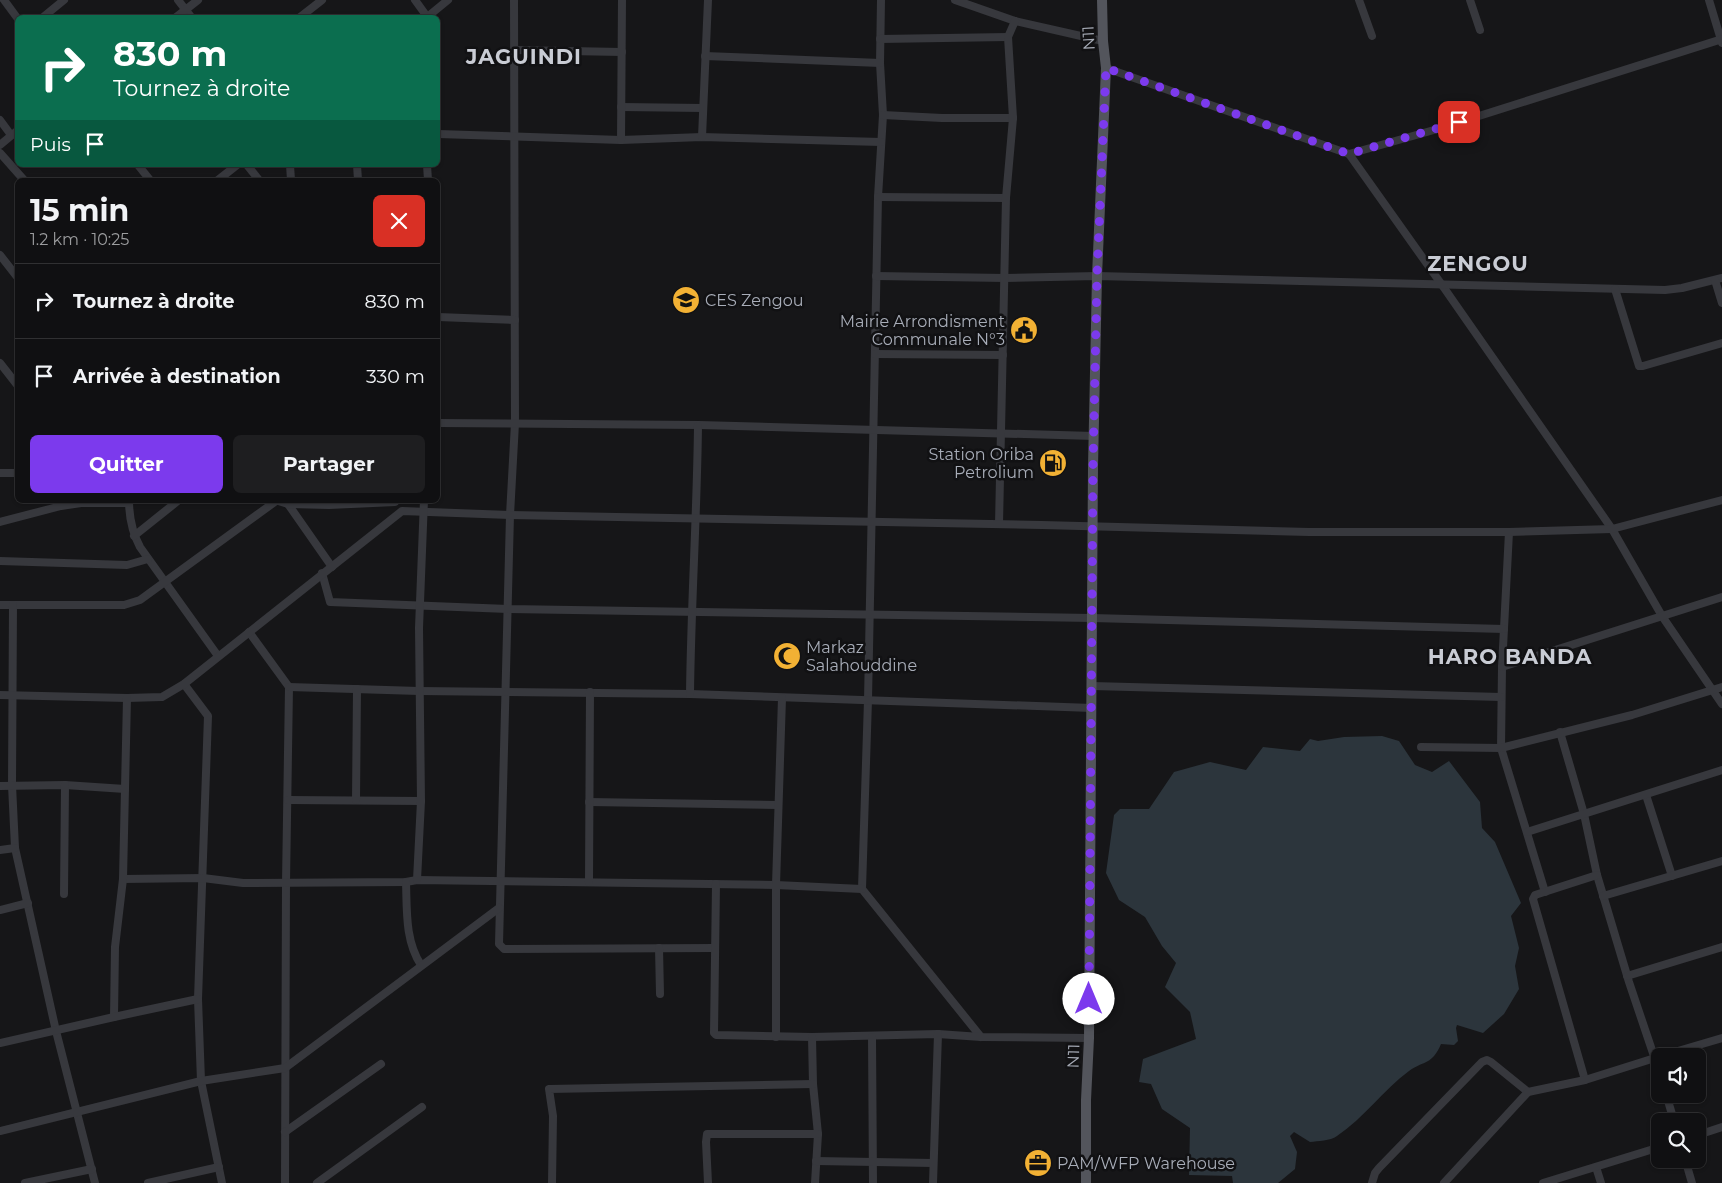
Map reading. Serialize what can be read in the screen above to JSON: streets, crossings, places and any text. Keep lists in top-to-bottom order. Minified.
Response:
{"streets":{"main road":["N11"]},"districts":["JAGUINDI","ZENGOU","HARO BANDA"],"places":{"school or university":["CES Zengou"],"public building":["Mairie Arrondisment Communale N°3"],"fuel station":["Station Oriba Petrolium"],"mosque":["Markaz Salahouddine"],"office":["PAM/WFP Warehouse"]},"page":{"turn":["830 m","Tournez à droite"],"then":"Puis","heading":["15 min","1.2 km · 10:25"],"list":[{"name":"Tournez à droite","value":"830 m"},{"name":"Arrivée à destination","value":"330 m"}],"buttons":["Quitter","Partager"]}}
